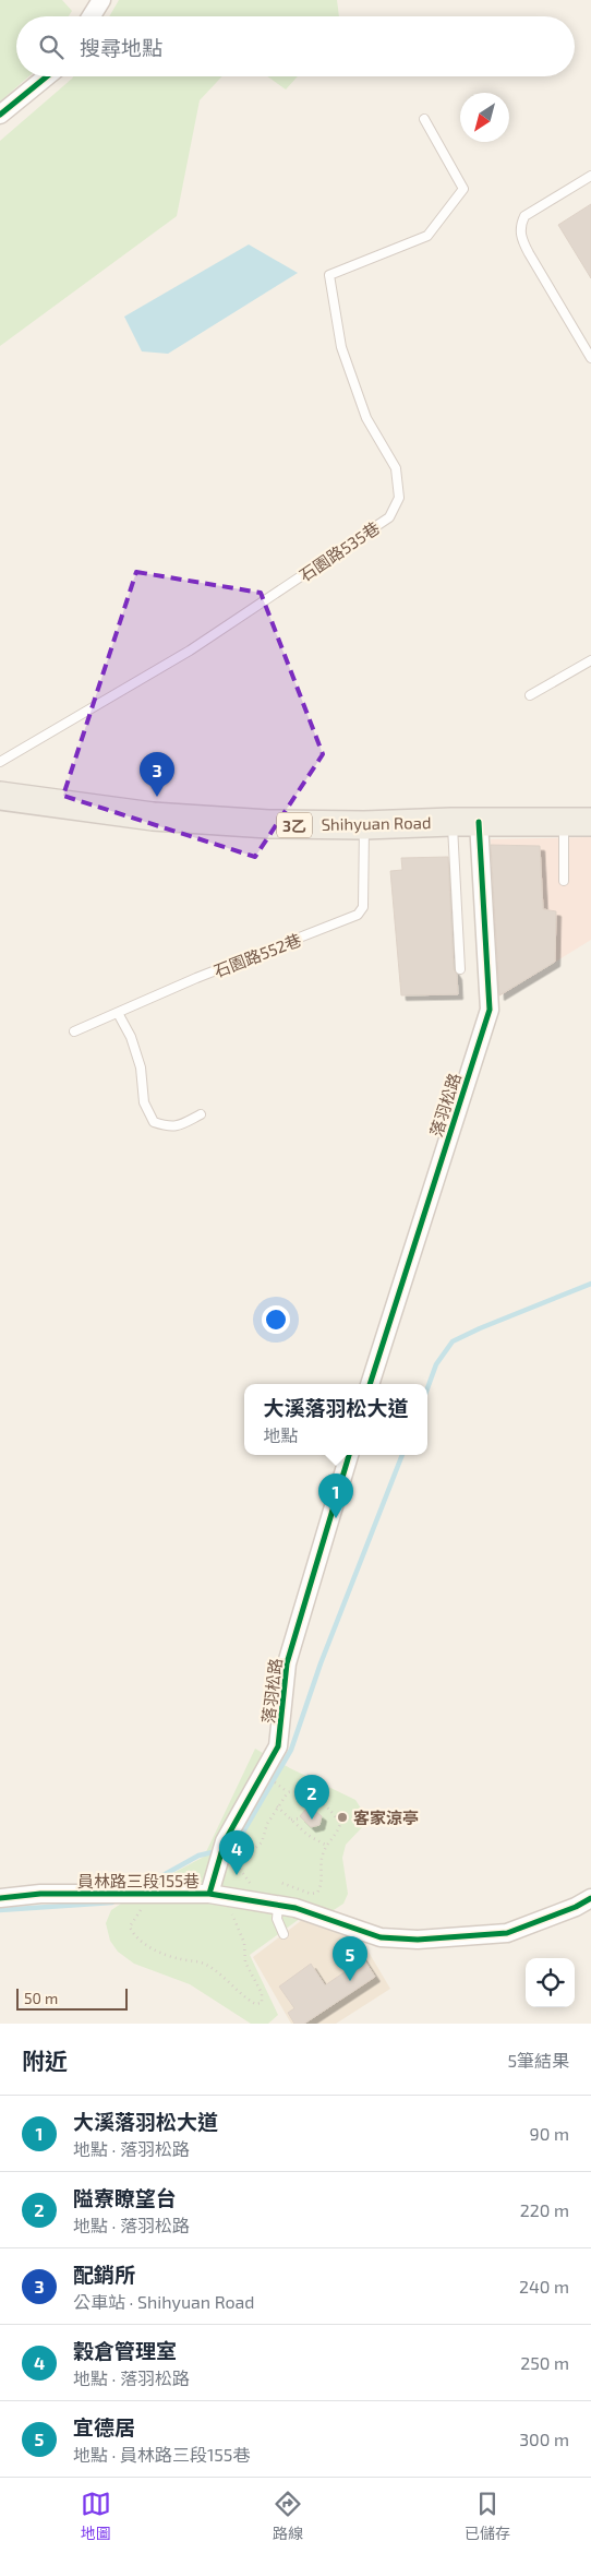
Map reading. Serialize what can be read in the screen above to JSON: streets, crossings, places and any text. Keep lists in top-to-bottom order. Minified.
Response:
{"streets":{"main road":["Shihyuan Road","3乙"],"street":["落羽松路","員林路三段155巷"],"lane":["石園路535巷","石園路552巷"]},"crossings":[["Shihyuan Road","石園路552巷"],["Shihyuan Road","落羽松路"],["落羽松路","員林路三段155巷"]],"places":["客家涼亭"],"scale_bar":"50 m","north":"bottom left","page":{"search":"搜尋地點","pins":["3","1","2","4","5"],"popup":["大溪落羽松大道","地點"],"scale":"50 m","heading":["附近","5筆結果"],"list":[{"mark":"1","name":"大溪落羽松大道","note":"地點 · 落羽松路","value":"90 m"},{"mark":"2","name":"隘寮瞭望台","note":"地點 · 落羽松路","value":"220 m"},{"mark":"3","name":"配銷所","note":"公車站 · Shihyuan Road","value":"240 m"},{"mark":"4","name":"穀倉管理室","note":"地點 · 落羽松路","value":"250 m"},{"mark":"5","name":"宜德居","note":"地點 · 員林路三段155巷","value":"300 m"}],"nav":["地圖","路線","已儲存"]}}
